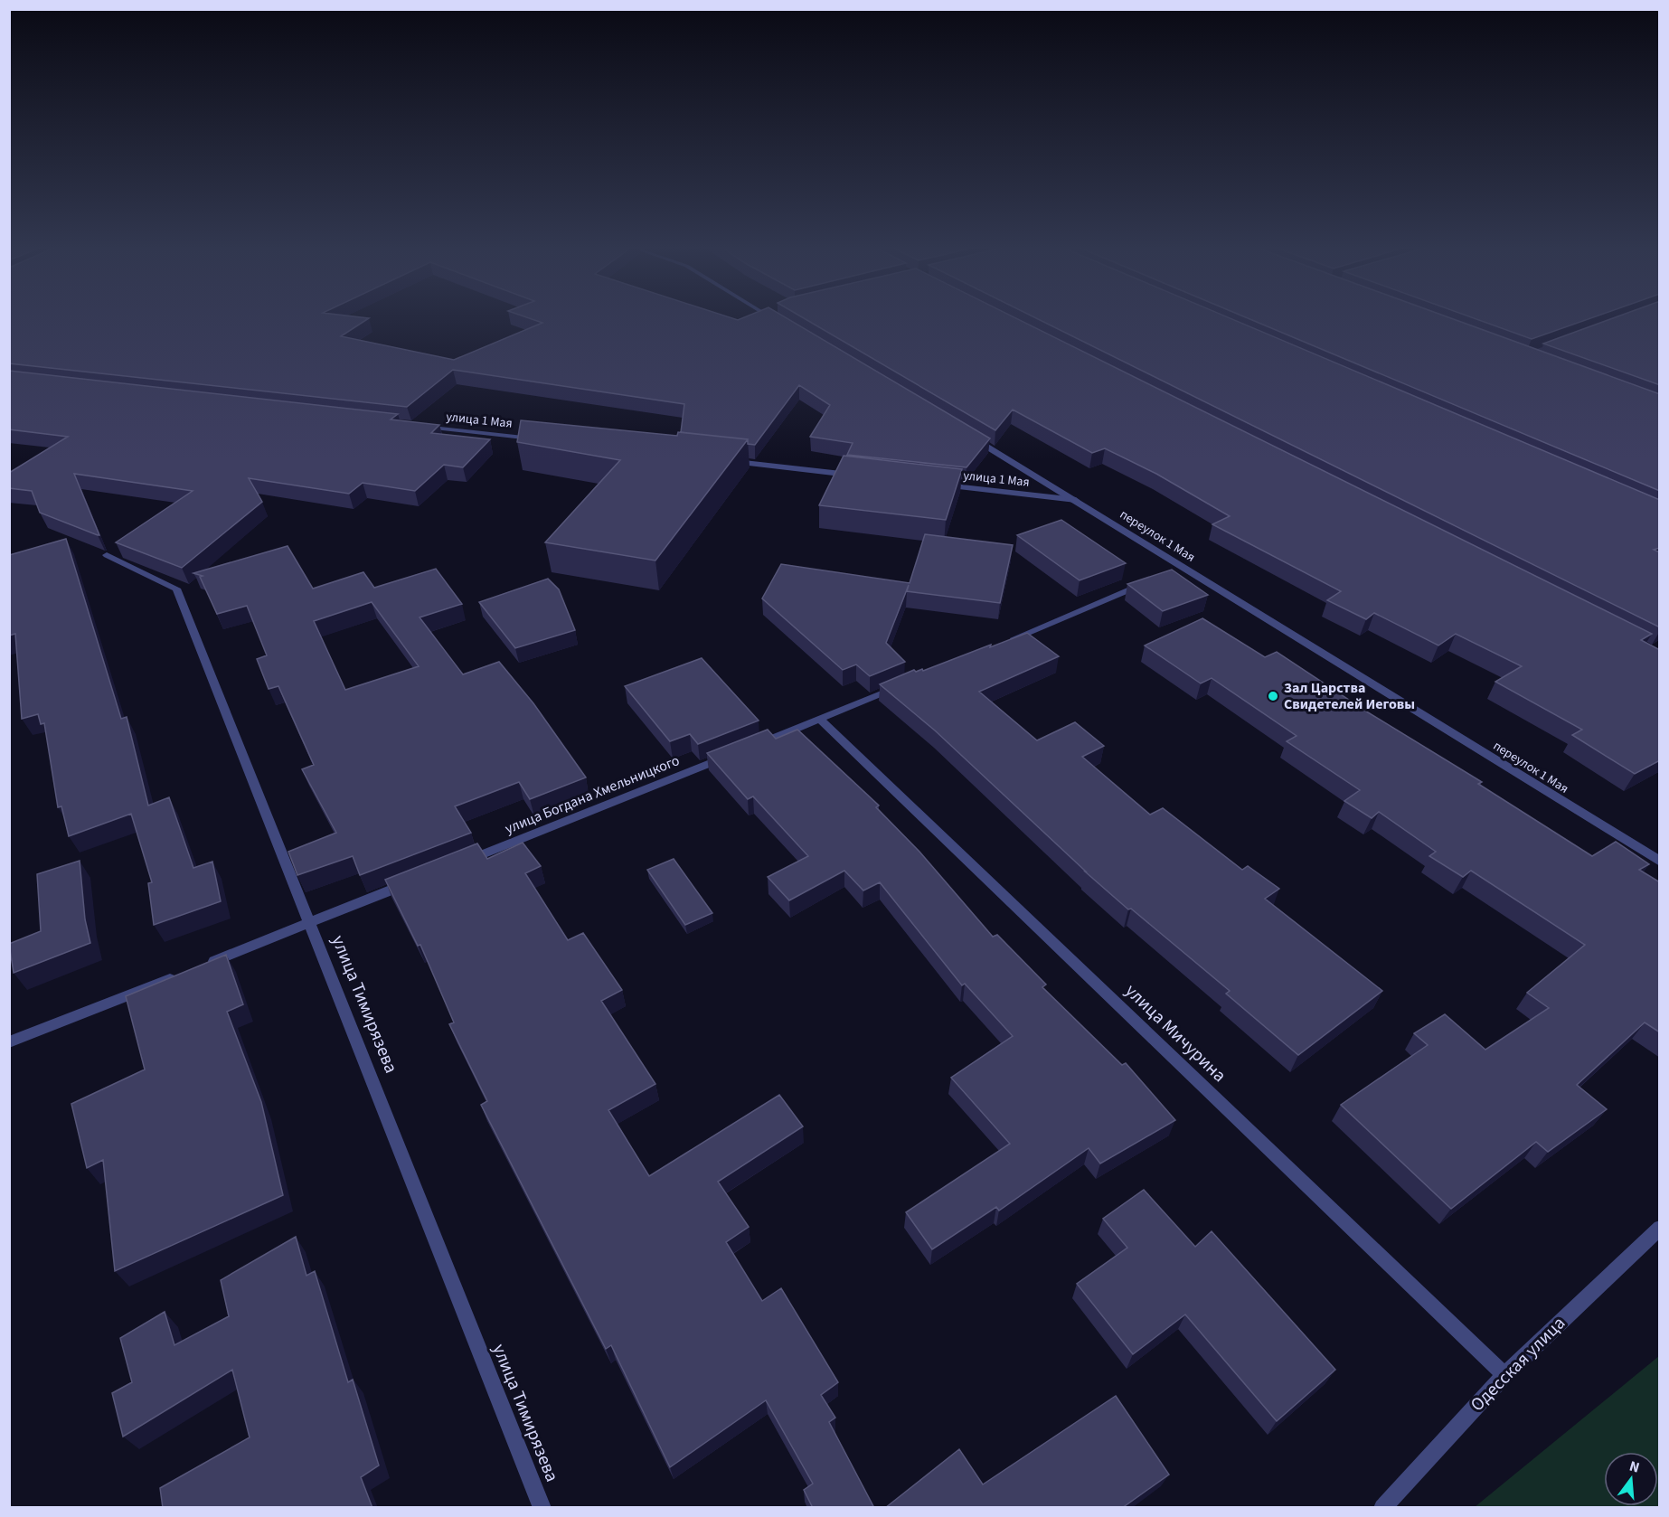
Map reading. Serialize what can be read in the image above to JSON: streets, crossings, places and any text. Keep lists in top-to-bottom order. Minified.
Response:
{"streets":{"street":["улица 1 Мая","переулок 1 Мая","улица Богдана Хмельницкого","улица Тимирязева","улица Мичурина","Одесская улица"]},"crossings":[["улица 1 Мая","переулок 1 Мая"],["улица Мичурина","Одесская улица"]],"places":["Зал Царства Свидетелей Иеговы"],"north":"top"}
